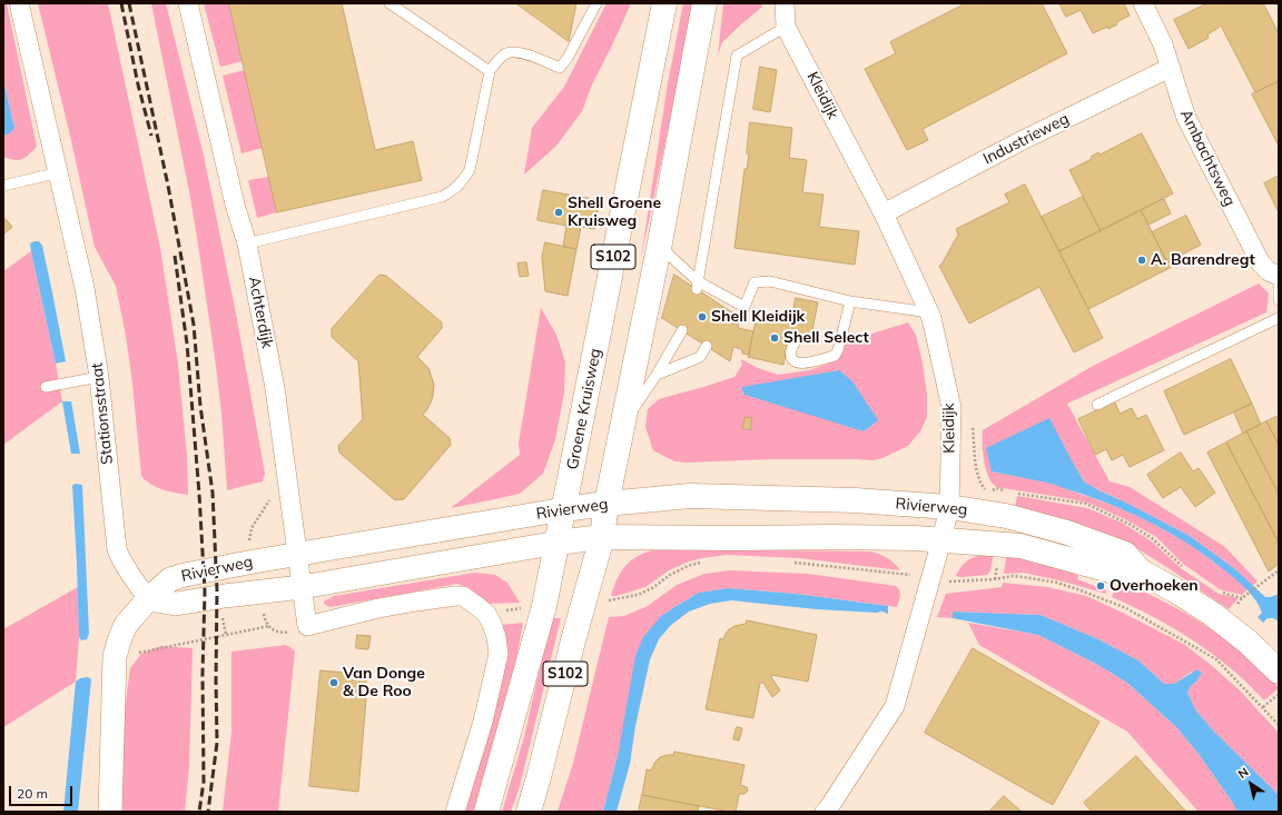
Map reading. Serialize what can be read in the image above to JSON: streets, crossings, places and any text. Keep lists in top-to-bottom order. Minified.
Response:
{"streets":{"main road":["S102","Groene Kruisweg","Rivierweg"],"street":["Kleidijk","Industrieweg","Ambachtsweg","Achterdijk","Stationsstraat"]},"crossings":[["Kleidijk","Industrieweg"],["Kleidijk","Rivierweg"],["Industrieweg","Ambachtsweg"],["S102","Rivierweg"],["Achterdijk","Rivierweg"],["Groene Kruisweg","Rivierweg"],["Stationsstraat","Rivierweg"]],"places":["Shell Groene Kruisweg","A. Barendregt","Shell Kleidijk","Shell Select","Overhoeken","Van Donge & De Roo"],"scale_bar":"20 m","north":"top left"}
